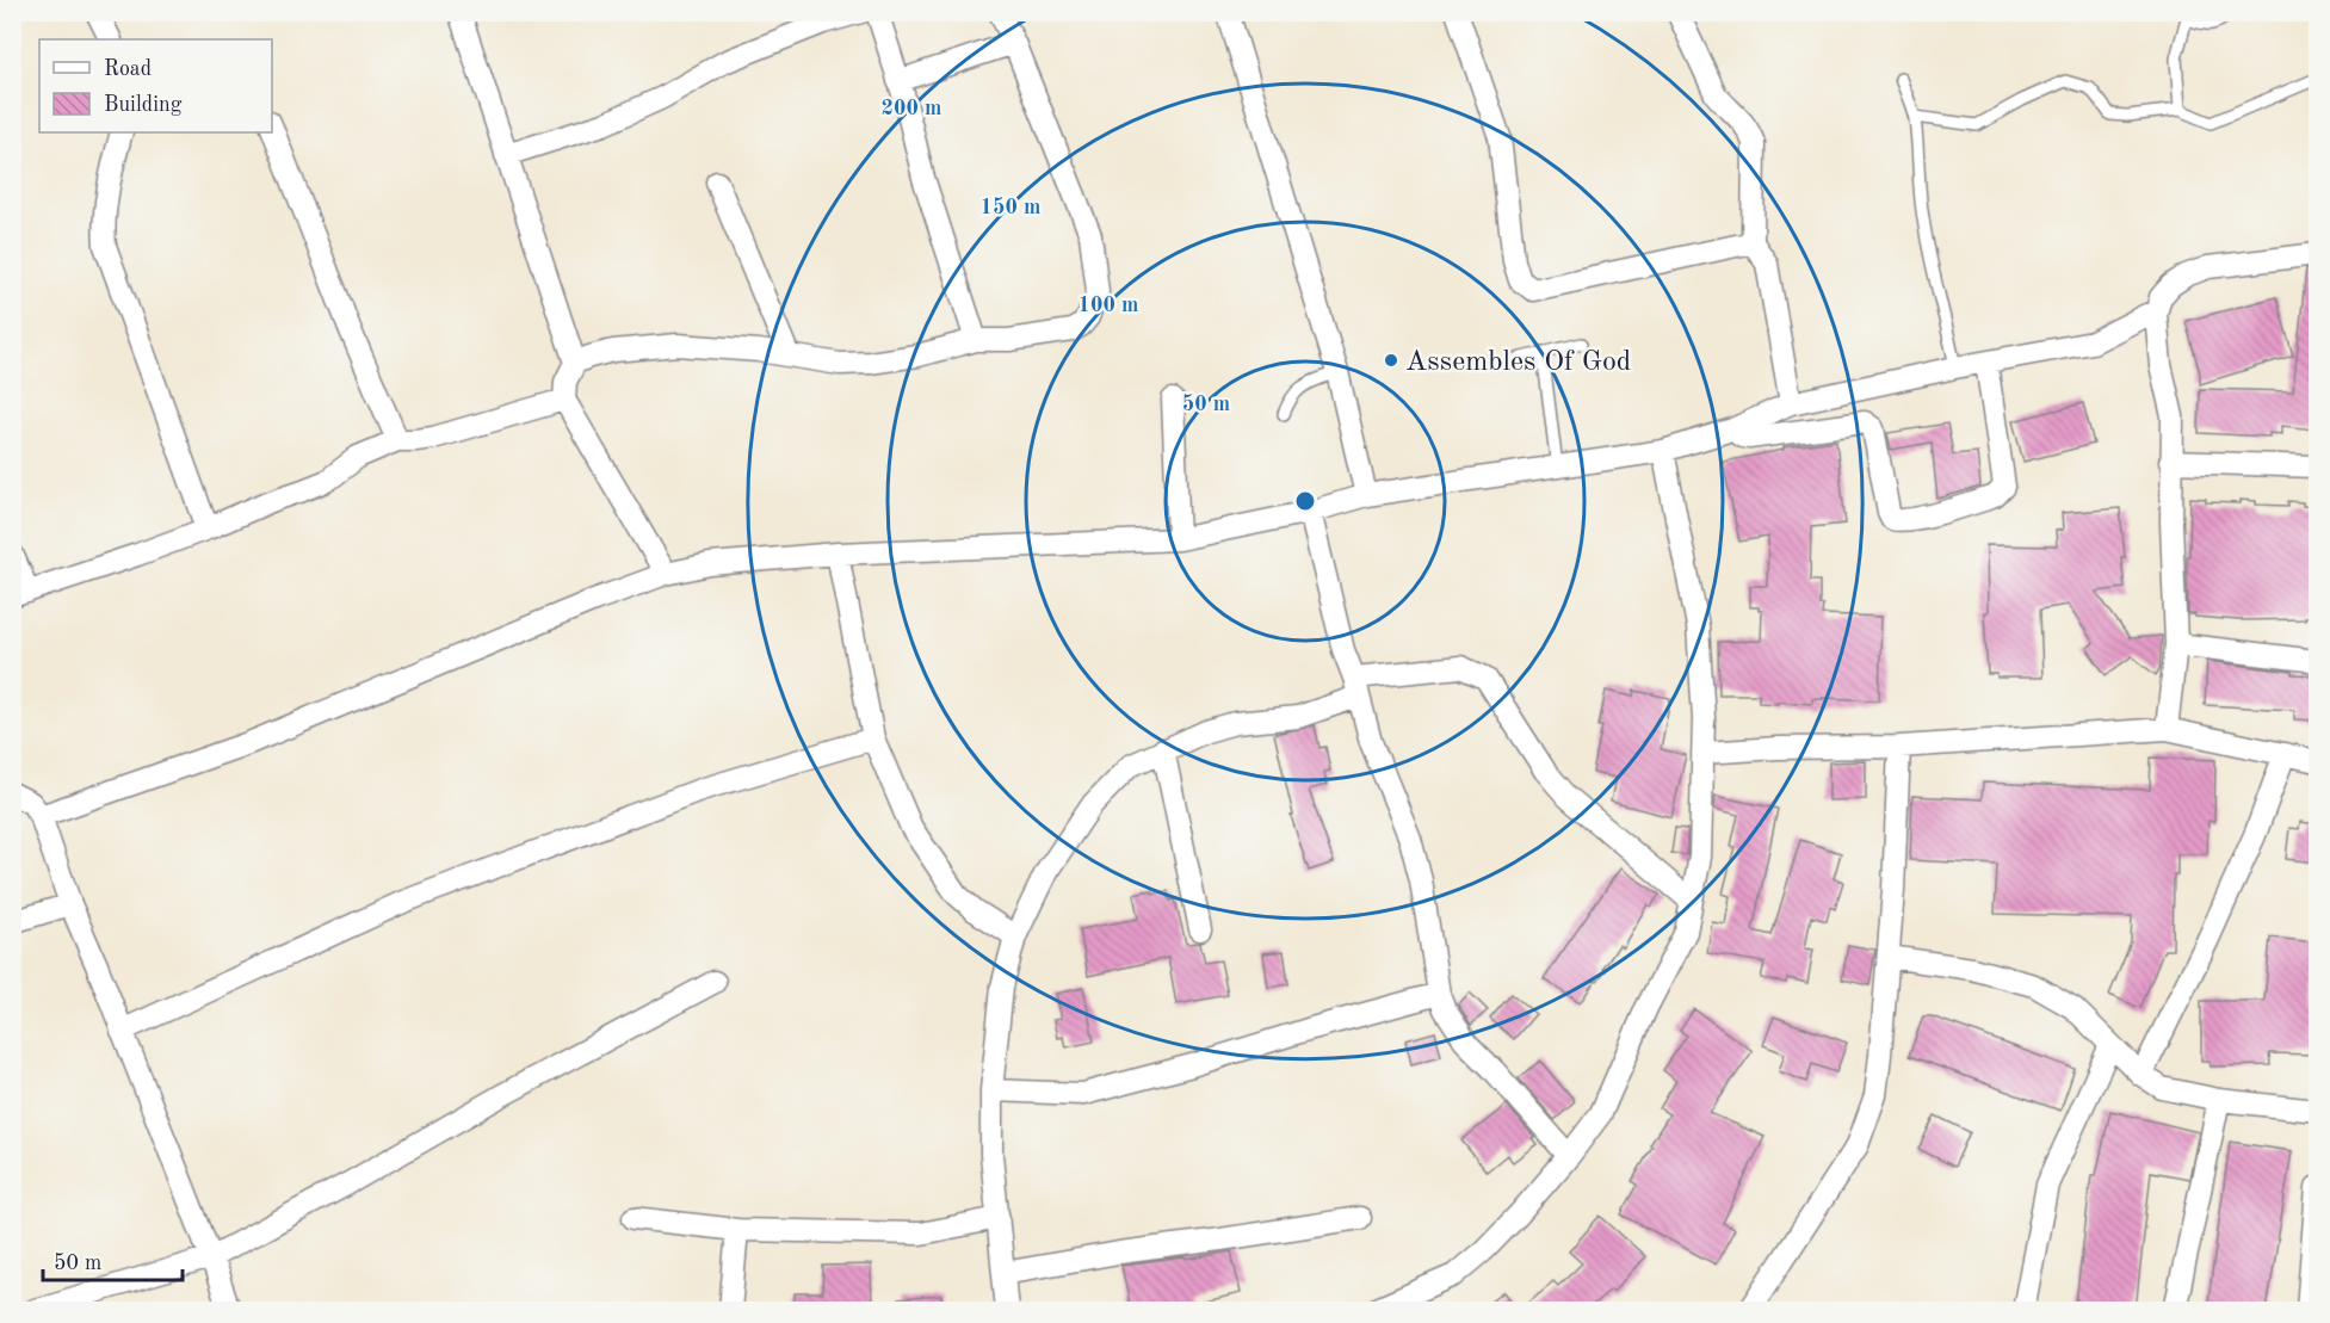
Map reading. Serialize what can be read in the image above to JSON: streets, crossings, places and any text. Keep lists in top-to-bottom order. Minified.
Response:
{"places":["Assembles Of God"],"legend":["Road","Building"],"scale_bar":"50 m","rings":["200 m","150 m","100 m","50 m"]}
